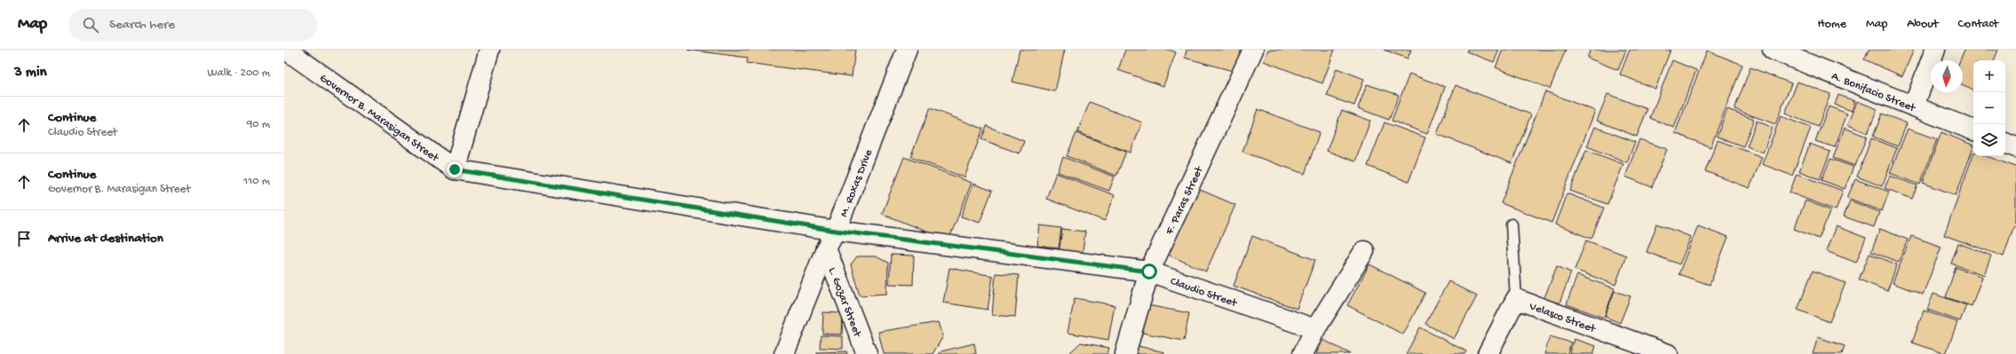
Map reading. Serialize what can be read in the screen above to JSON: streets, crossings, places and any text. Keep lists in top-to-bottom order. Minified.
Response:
{"streets":{"street":["A. Bonifacio Street","Governor B. Marasigan Street","M. Roxas Drive","F. Paras Street","Claudio Street","L. Gozar Street","Velasco Street"]},"crossings":[["Governor B. Marasigan Street","M. Roxas Drive"],["Governor B. Marasigan Street","Claudio Street"],["M. Roxas Drive","Claudio Street"],["M. Roxas Drive","L. Gozar Street"],["F. Paras Street","Claudio Street"]],"north":"bottom","page":{"header":"Map","search":"Search here","nav":["Home","Map","About","Contact"],"heading":["3 min","Walk · 200 m"],"map_buttons":["+","−"],"list":[["Continue","Claudio Street","90 m"],["Continue","Governor B. Marasigan Street","110 m"],"Arrive at destination"]}}
